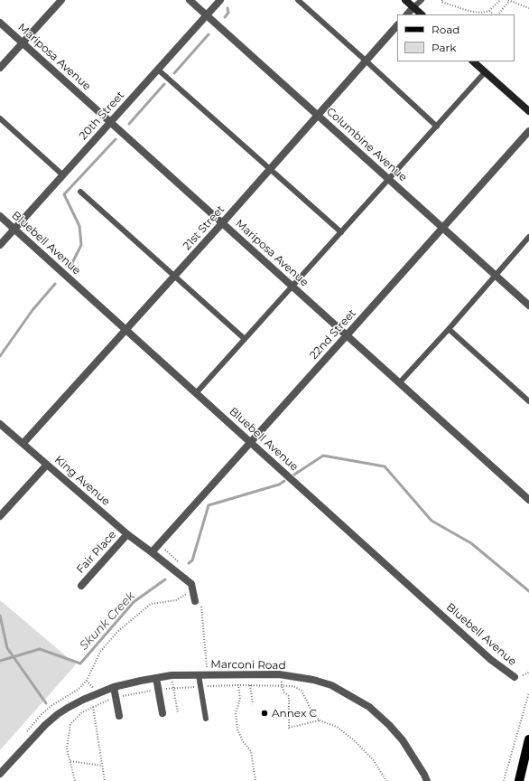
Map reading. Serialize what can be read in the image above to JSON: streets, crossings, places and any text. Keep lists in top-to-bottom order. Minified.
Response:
{"streets":{"street":["Mariposa Avenue","20th Street","Columbine Avenue","21st Street","Bluebell Avenue","22nd Street","King Avenue","Fair Place","Marconi Road"]},"crossings":[["Mariposa Avenue","20th Street"],["Mariposa Avenue","21st Street"],["Mariposa Avenue","22nd Street"],["20th Street","Columbine Avenue"],["20th Street","Bluebell Avenue"],["Columbine Avenue","21st Street"],["Columbine Avenue","22nd Street"],["21st Street","Bluebell Avenue"],["21st Street","King Avenue"],["Bluebell Avenue","22nd Street"],["22nd Street","King Avenue"],["King Avenue","Fair Place"]],"water":["Skunk Creek"],"places":["Annex C"],"legend":["Road","Park"]}
